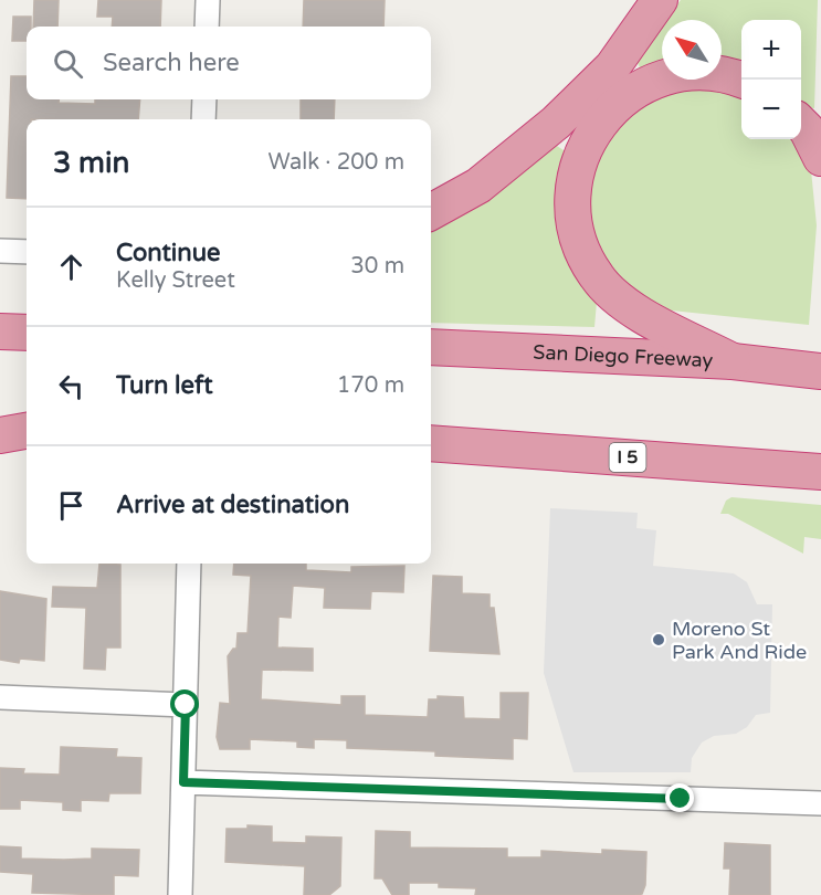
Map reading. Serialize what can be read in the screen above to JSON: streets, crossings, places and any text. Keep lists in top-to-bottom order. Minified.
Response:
{"streets":{"highway":["San Diego Freeway","I 5"]},"places":["Moreno St Park And Ride"],"north":"top left","page":{"map_buttons":["+","−"],"search":"Search here","heading":["3 min","Walk · 200 m"],"list":[["Continue","Kelly Street","30 m"],["Turn left","170 m"],"Arrive at destination"]}}
